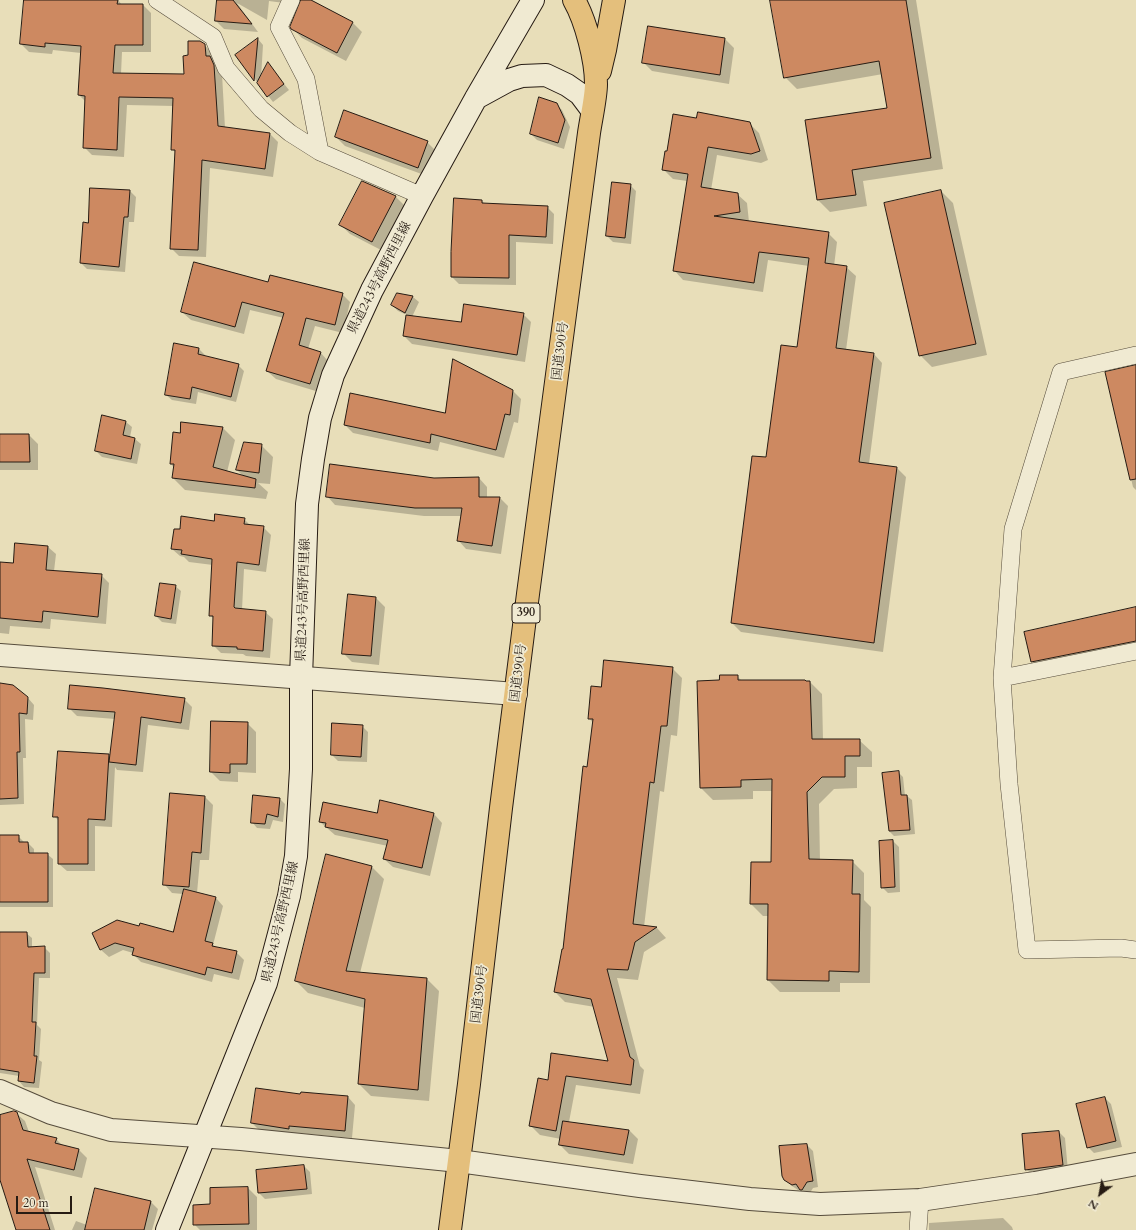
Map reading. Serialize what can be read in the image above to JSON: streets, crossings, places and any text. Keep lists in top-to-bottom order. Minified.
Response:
{"streets":{"highway":["国道390号","390"],"street":["県道243号高野西里線"]},"scale_bar":"20 m","north":"bottom left"}
